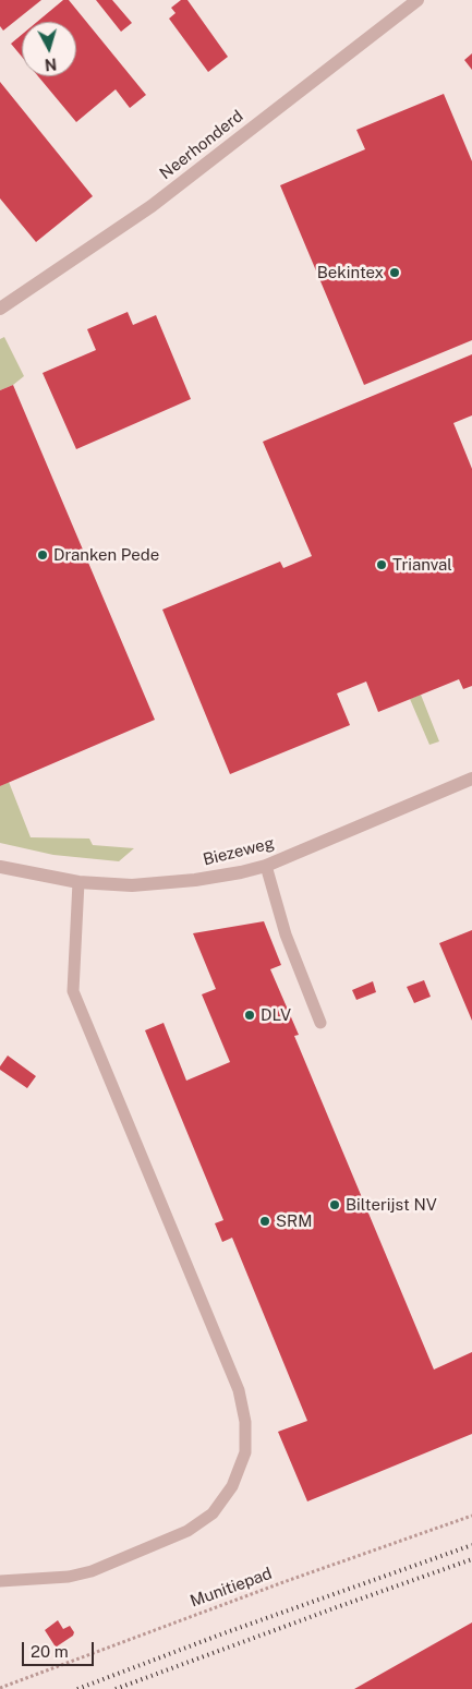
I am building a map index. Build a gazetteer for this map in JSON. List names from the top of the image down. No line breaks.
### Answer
{"streets":{"street":["Neerhonderd","Biezeweg"],"path":["Munitiepad"]},"places":["Bekintex","Dranken Pede","Trianval","DLV","Bilterijst NV","SRM"],"scale_bar":"20 m","north":"bottom"}
